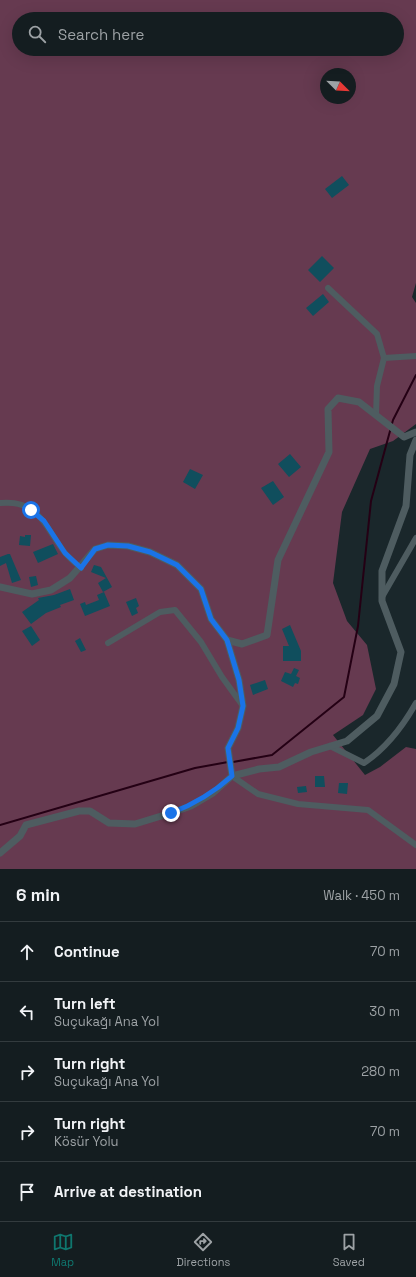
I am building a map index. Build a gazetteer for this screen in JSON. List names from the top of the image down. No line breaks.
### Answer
{"north":"bottom right","page":{"search":"Search here","heading":["6 min","Walk · 450 m"],"list":[["Continue","70 m"],["Turn left","Suçukağı Ana Yol","30 m"],["Turn right","Suçukağı Ana Yol","280 m"],["Turn right","Kösür Yolu","70 m"],"Arrive at destination"],"nav":["Map","Directions","Saved"]}}
